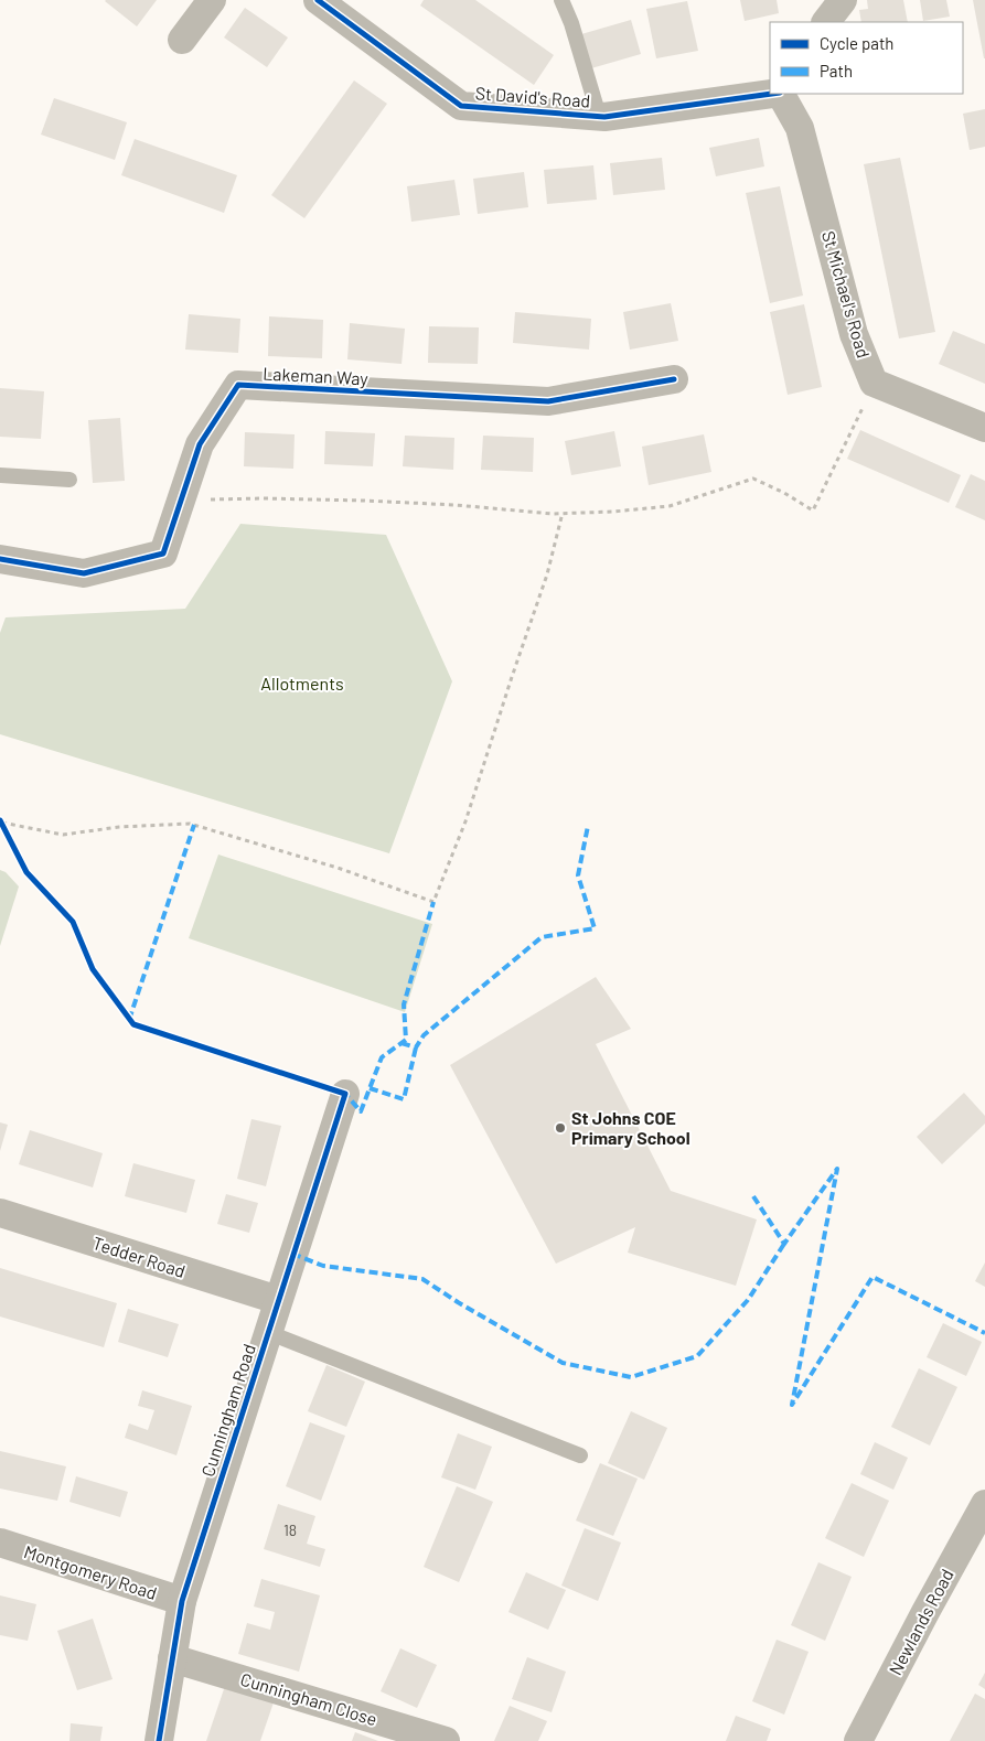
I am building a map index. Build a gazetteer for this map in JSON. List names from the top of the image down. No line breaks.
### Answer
{"streets":{"street":["St David's Road","St Michael's Road","Lakeman Way","Tedder Road","Cunningham Road","Montgomery Road","Newlands Road","Cunningham Close"]},"crossings":[["Tedder Road","Cunningham Road"],["Cunningham Road","Montgomery Road"],["Cunningham Road","Cunningham Close"]],"parks":["Allotments"],"places":["St Johns COE Primary School"],"house_numbers":["18"],"legend":["Cycle path","Path"]}
